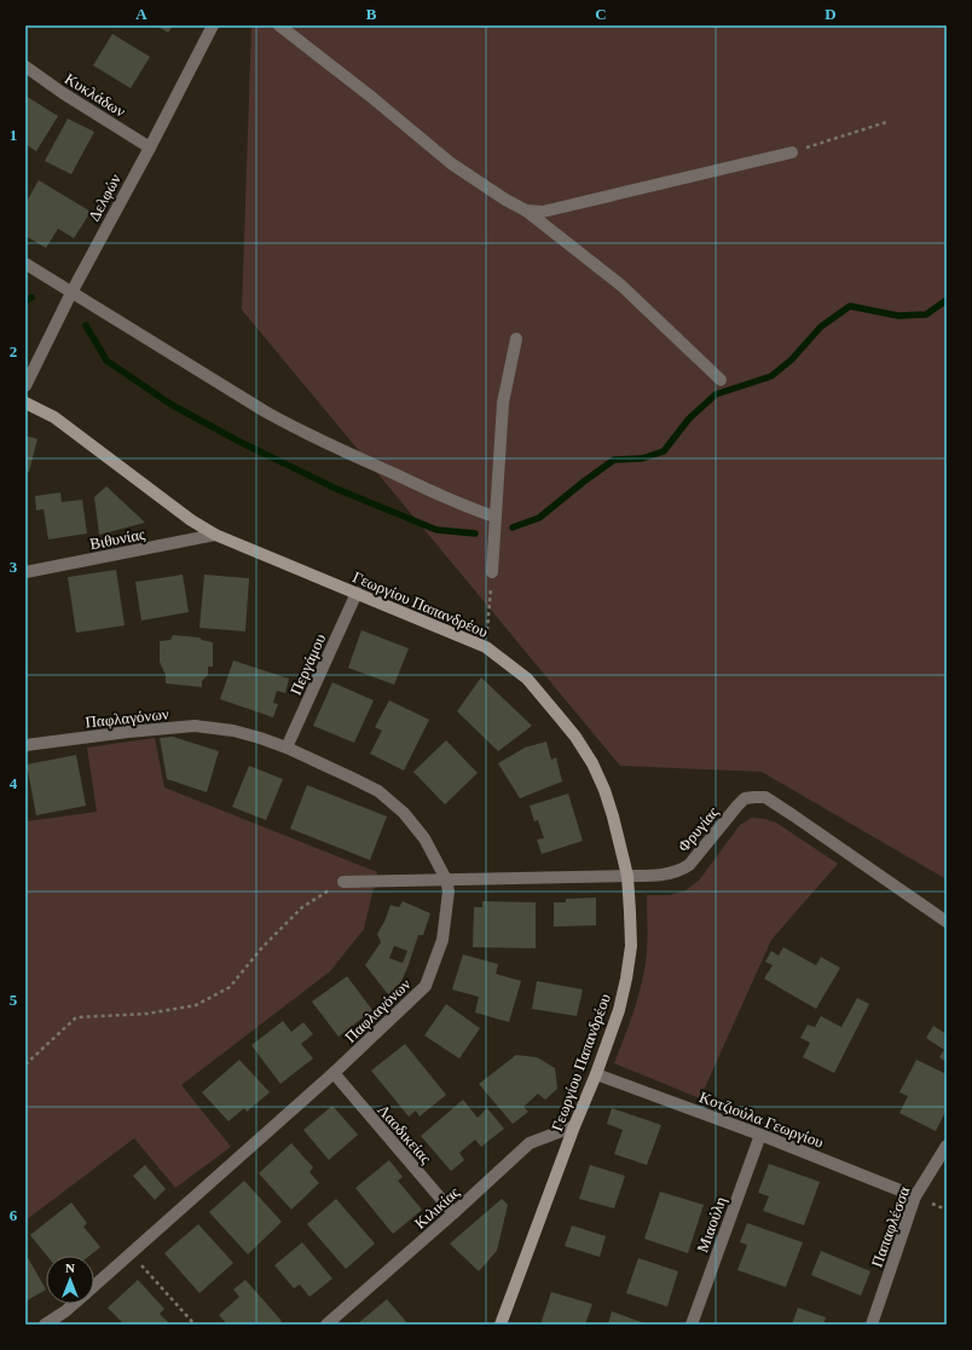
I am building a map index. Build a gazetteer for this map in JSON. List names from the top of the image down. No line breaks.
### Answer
{"streets":{"street":["Κυκλάδων","Δελφών","Βιθυνίας","Γεωργίου Παπανδρέου","Περγάμου","Παφλαγόνων","Φρυγίας","Κοτζιούλα Γεωργίου","Λαοδικείας","Κιλικίας","Μιαούλη","Παπαφλέσσα"]},"crossings":[["Κυκλάδων","Δελφών"],["Βιθυνίας","Γεωργίου Παπανδρέου"],["Γεωργίου Παπανδρέου","Περγάμου"],["Γεωργίου Παπανδρέου","Φρυγίας"],["Γεωργίου Παπανδρέου","Κοτζιούλα Γεωργίου"],["Γεωργίου Παπανδρέου","Κιλικίας"],["Περγάμου","Παφλαγόνων"],["Παφλαγόνων","Φρυγίας"],["Παφλαγόνων","Λαοδικείας"],["Κοτζιούλα Γεωργίου","Μιαούλη"],["Κοτζιούλα Γεωργίου","Παπαφλέσσα"],["Λαοδικείας","Κιλικίας"]],"north":"top","grid":{"columns":["A","B","C","D"],"rows":["1","2","3","4","5","6"]}}
